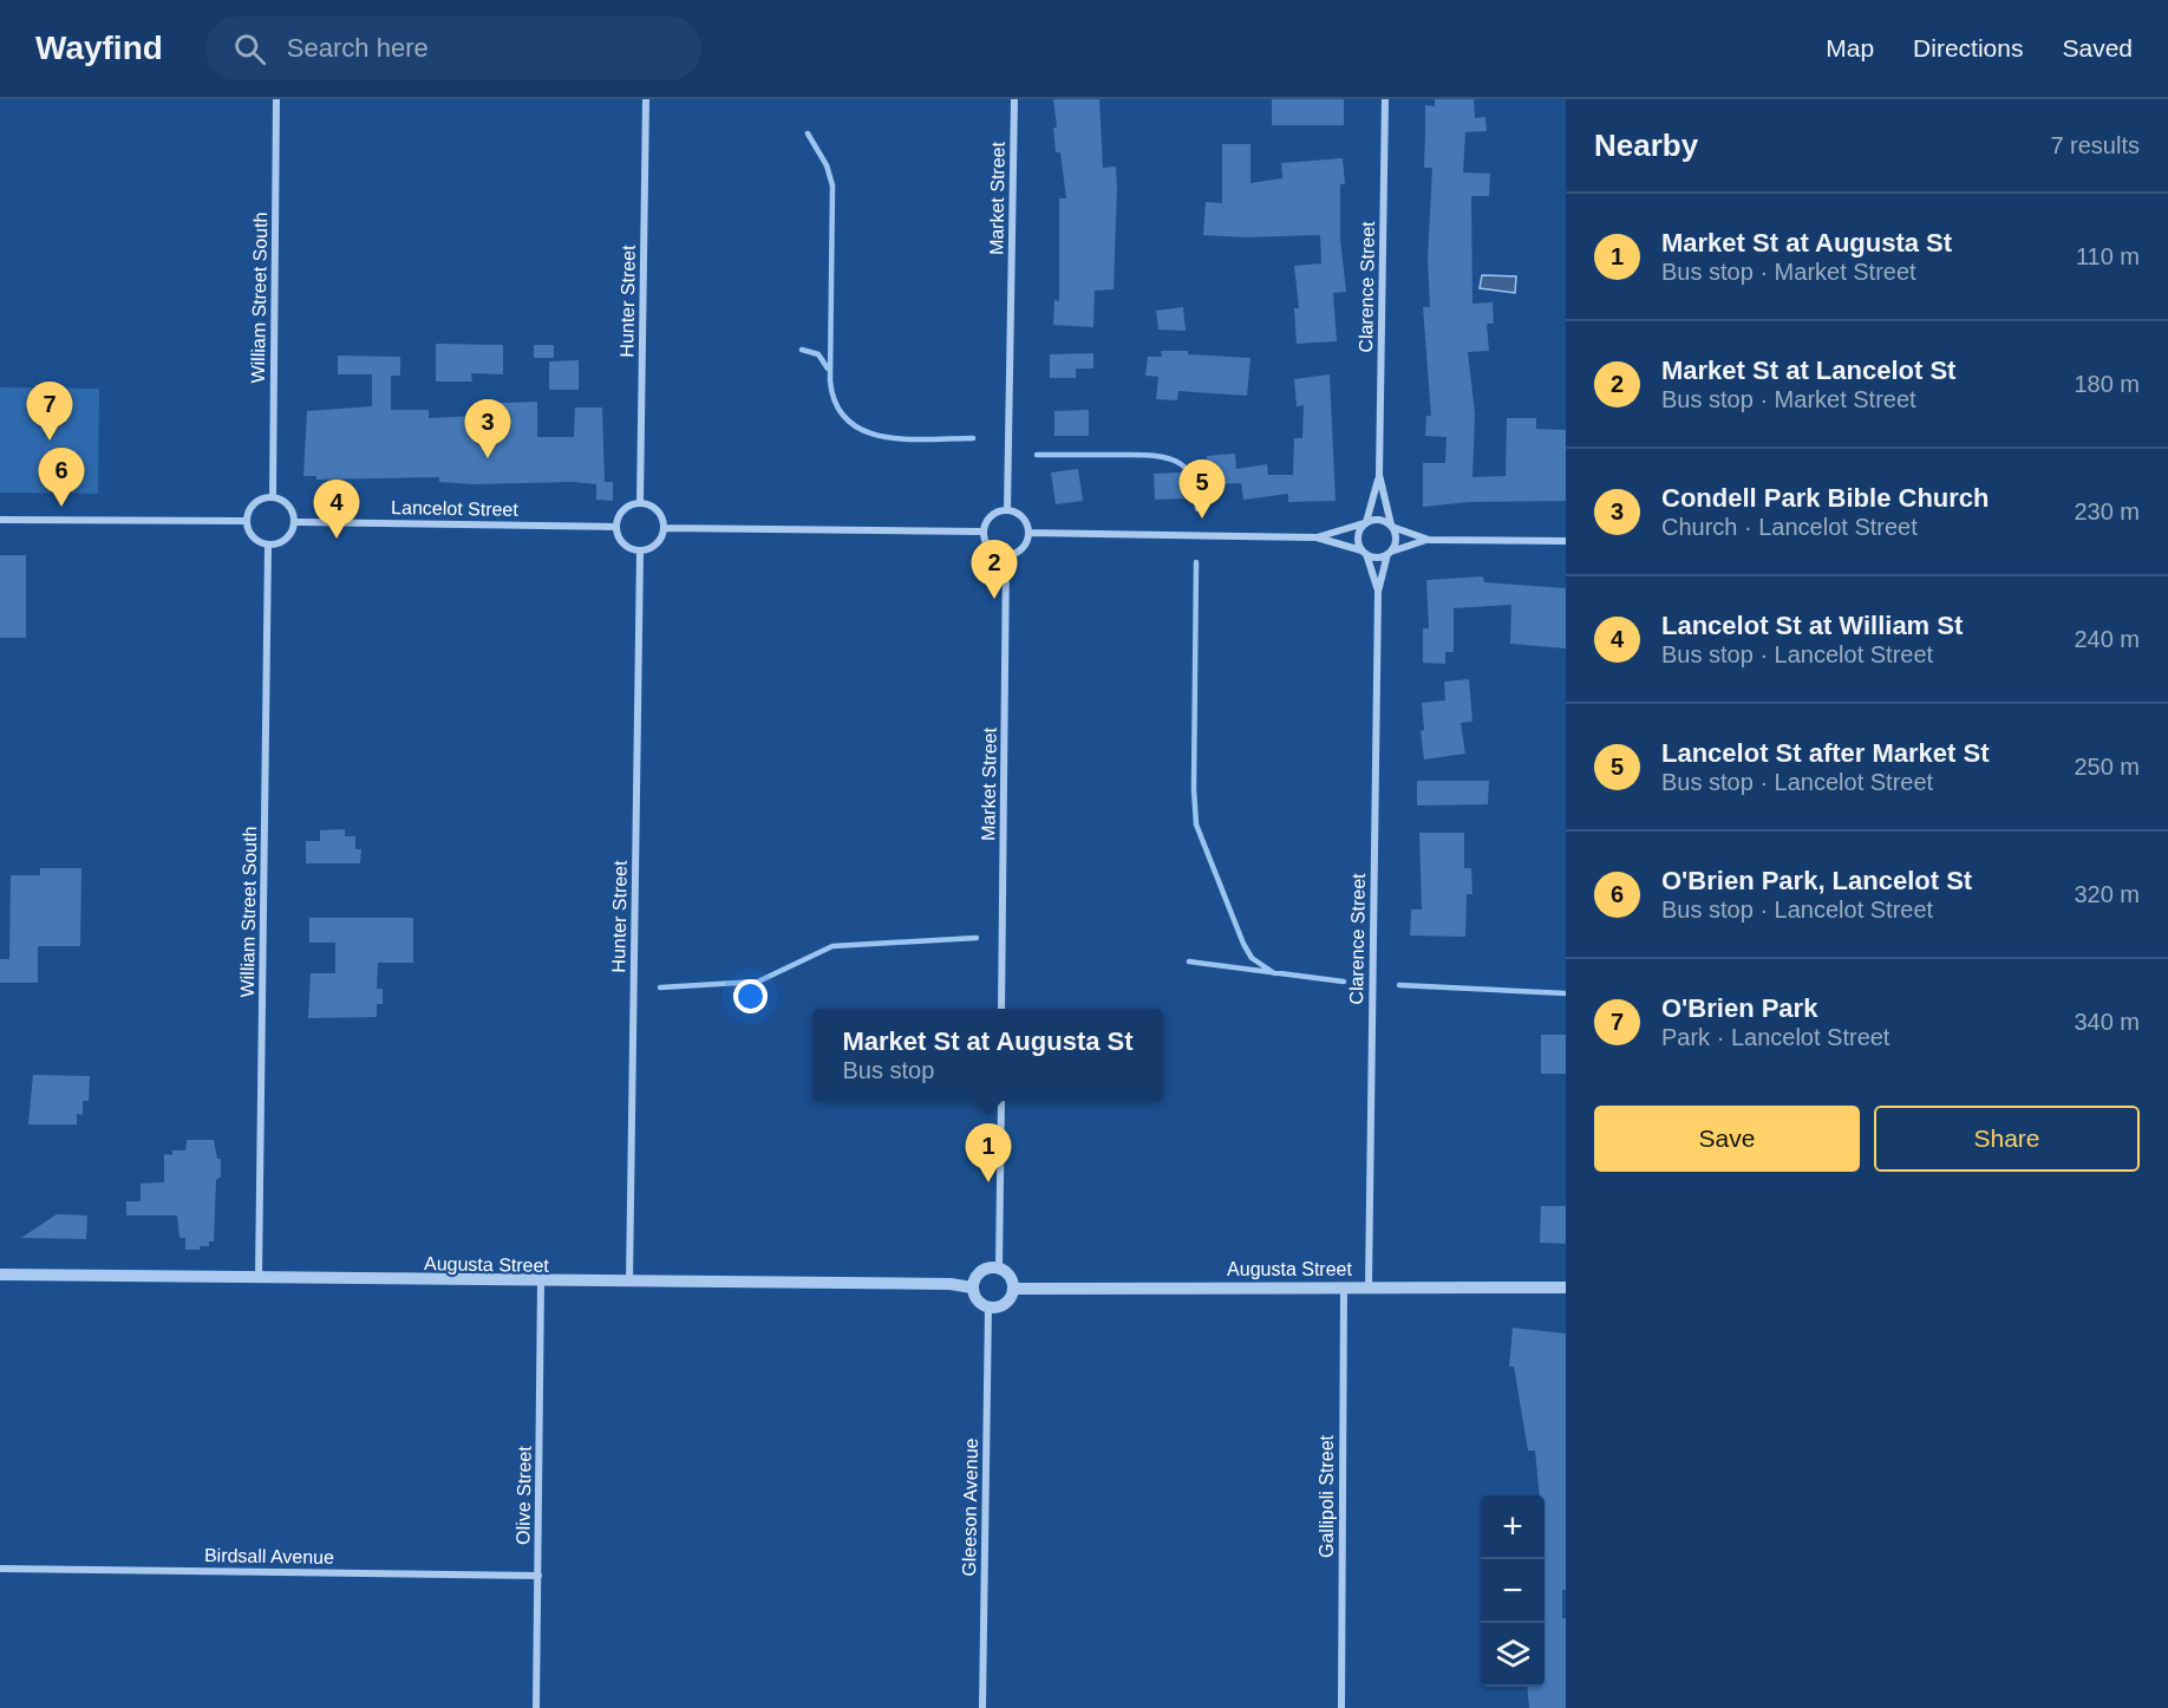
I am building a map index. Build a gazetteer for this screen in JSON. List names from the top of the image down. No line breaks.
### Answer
{"streets":{"street":["Market Street","Clarence Street","William Street South","Hunter Street","Lancelot Street","Augusta Street","Olive Street","Gallipoli Street","Gleeson Avenue","Birdsall Avenue"]},"crossings":[["Clarence Street","Augusta Street"],["William Street South","Lancelot Street"],["William Street South","Augusta Street"],["Hunter Street","Lancelot Street"],["Hunter Street","Augusta Street"],["Augusta Street","Olive Street"],["Augusta Street","Gallipoli Street"],["Augusta Street","Gleeson Avenue"],["Olive Street","Birdsall Avenue"]],"page":{"header":"Wayfind","search":"Search here","nav":["Map","Directions","Saved"],"heading":["Nearby","7 results"],"list":[{"mark":"1","name":"Market St at Augusta St","note":"Bus stop · Market Street","value":"110 m"},{"mark":"2","name":"Market St at Lancelot St","note":"Bus stop · Market Street","value":"180 m"},{"mark":"3","name":"Condell Park Bible Church","note":"Church · Lancelot Street","value":"230 m"},{"mark":"4","name":"Lancelot St at William St","note":"Bus stop · Lancelot Street","value":"240 m"},{"mark":"5","name":"Lancelot St after Market St","note":"Bus stop · Lancelot Street","value":"250 m"},{"mark":"6","name":"O'Brien Park, Lancelot St","note":"Bus stop · Lancelot Street","value":"320 m"},{"mark":"7","name":"O'Brien Park","note":"Park · Lancelot Street","value":"340 m"}],"pins":["7","3","6","5","4","2","1"],"popup":["Market St at Augusta St","Bus stop"],"buttons":["Save","Share"],"map_buttons":["+","−"]}}
